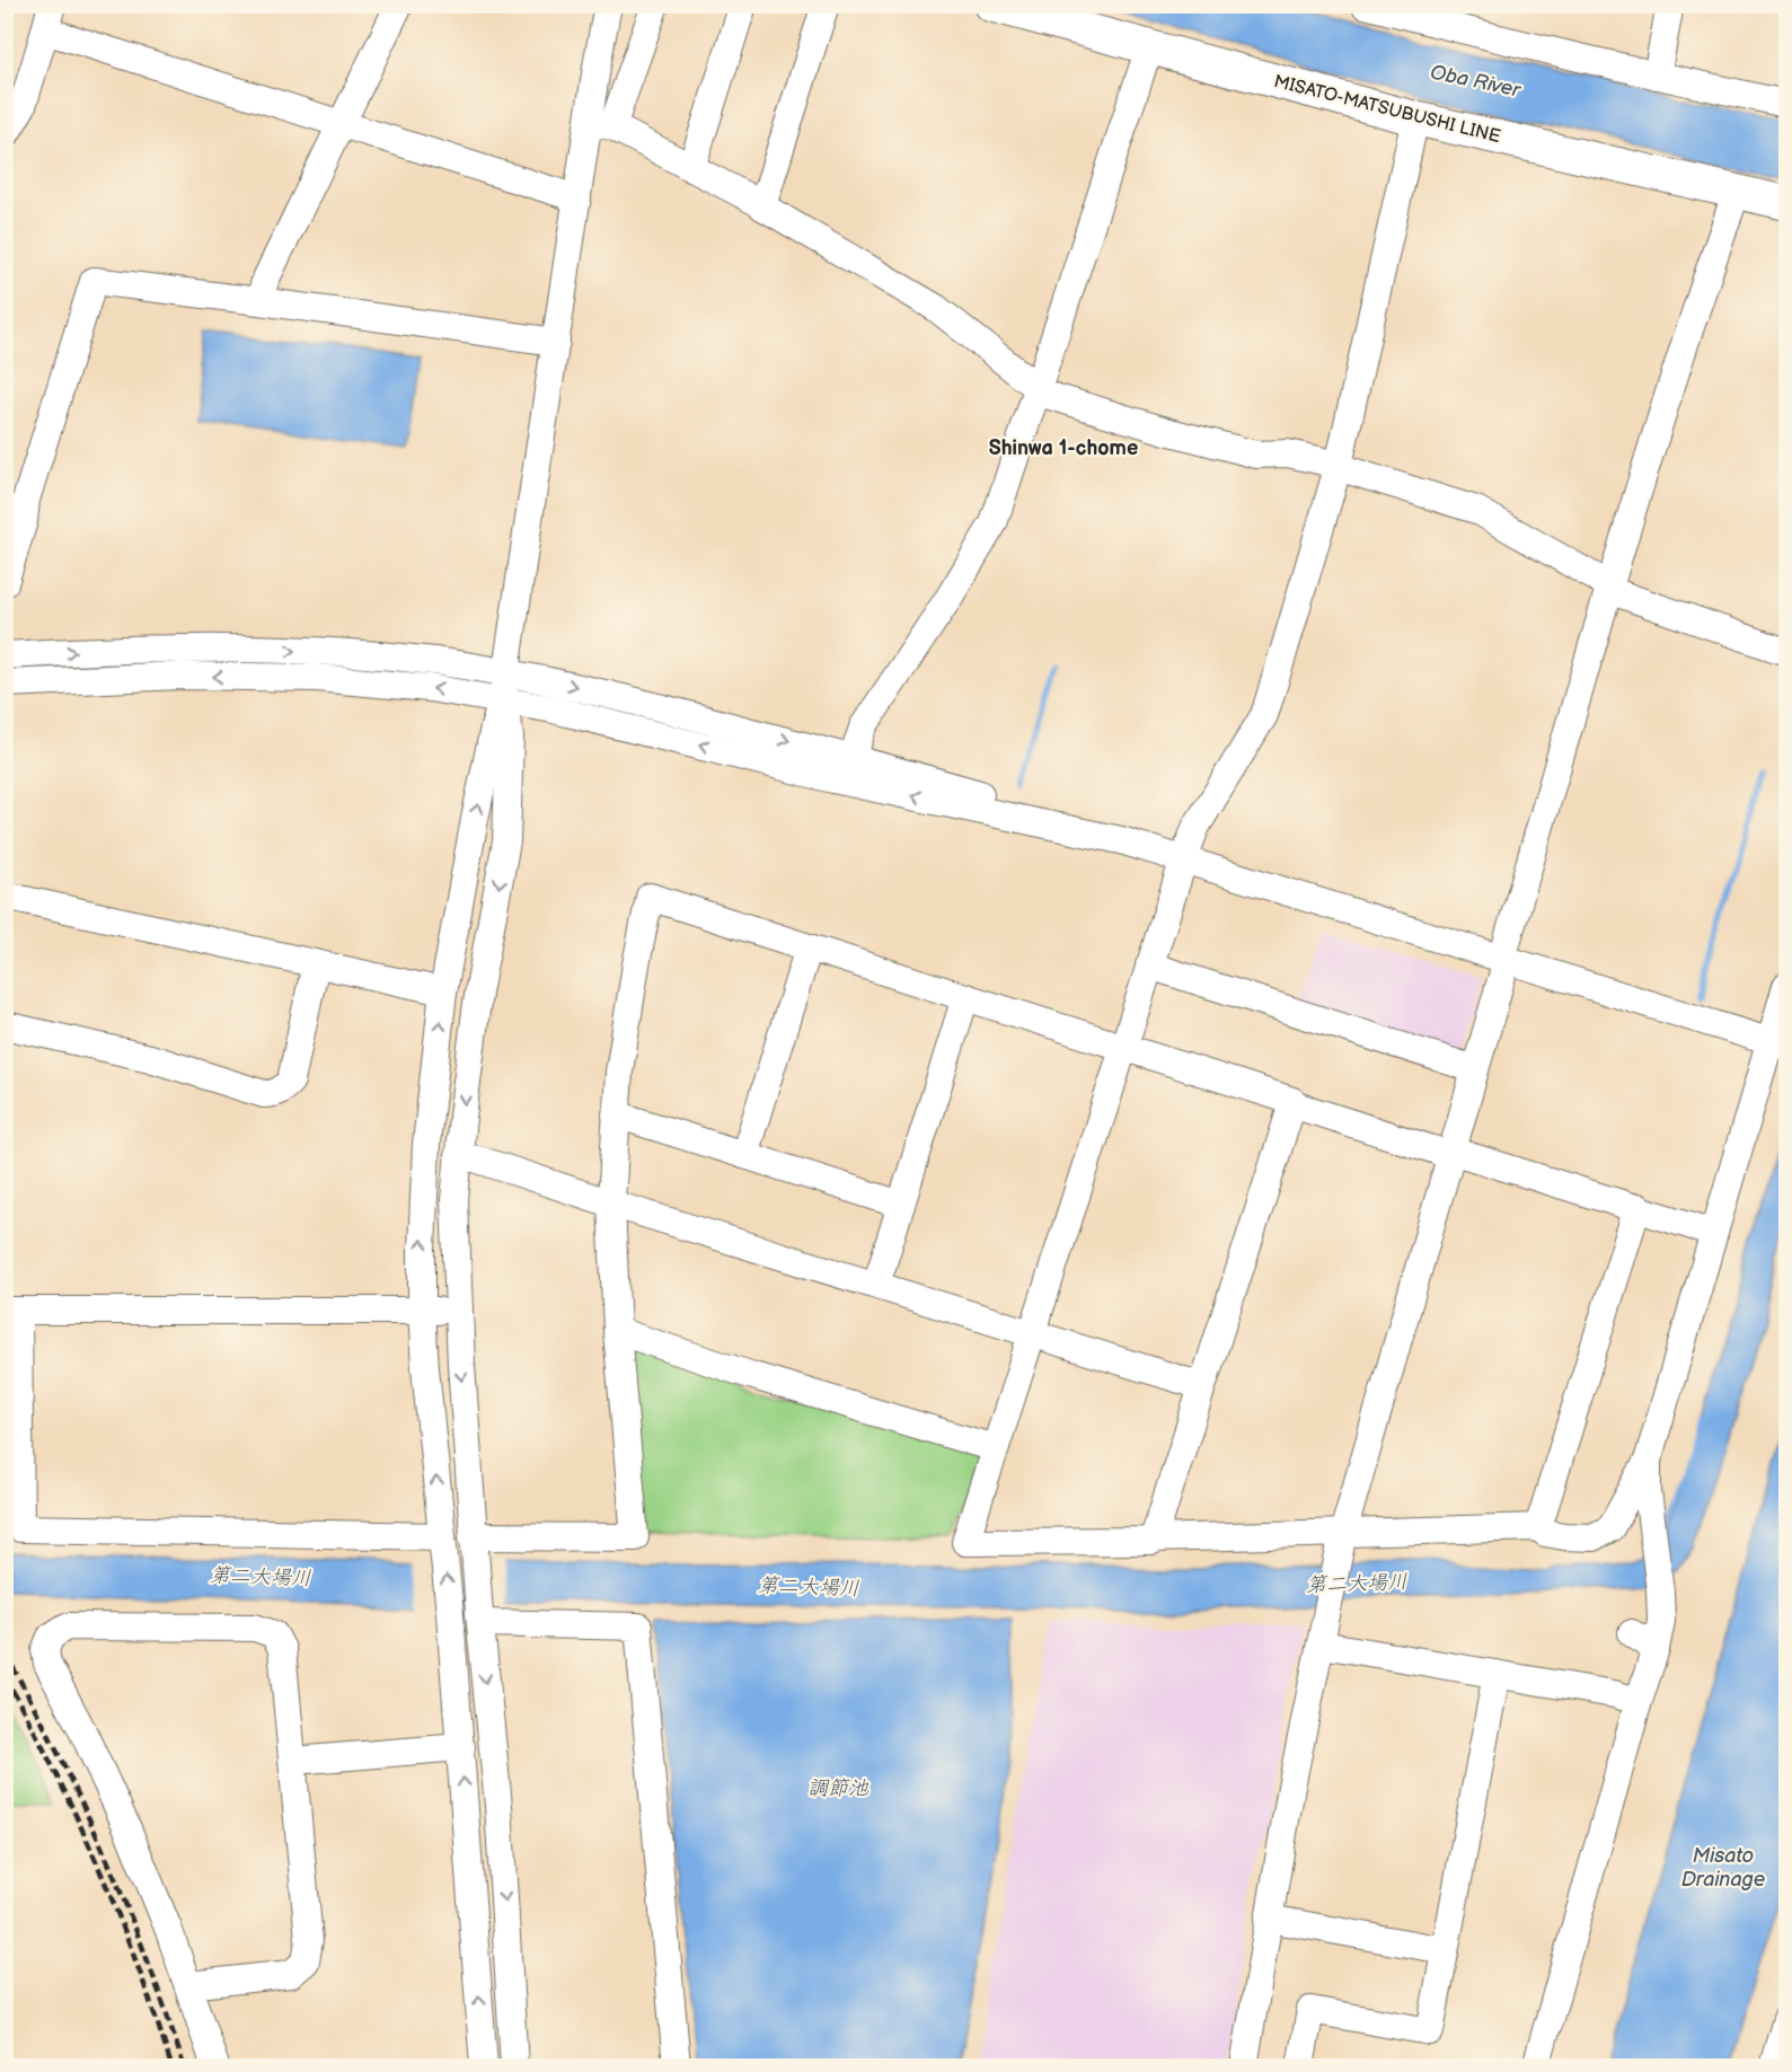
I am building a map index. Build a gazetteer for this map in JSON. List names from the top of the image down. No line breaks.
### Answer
{"streets":{"main road":["MISATO-MATSUBUSHI LINE"]},"districts":["Shinwa 1-chome"],"water":["Oba River","第二大場川","調節池","Misato Drainage"]}
